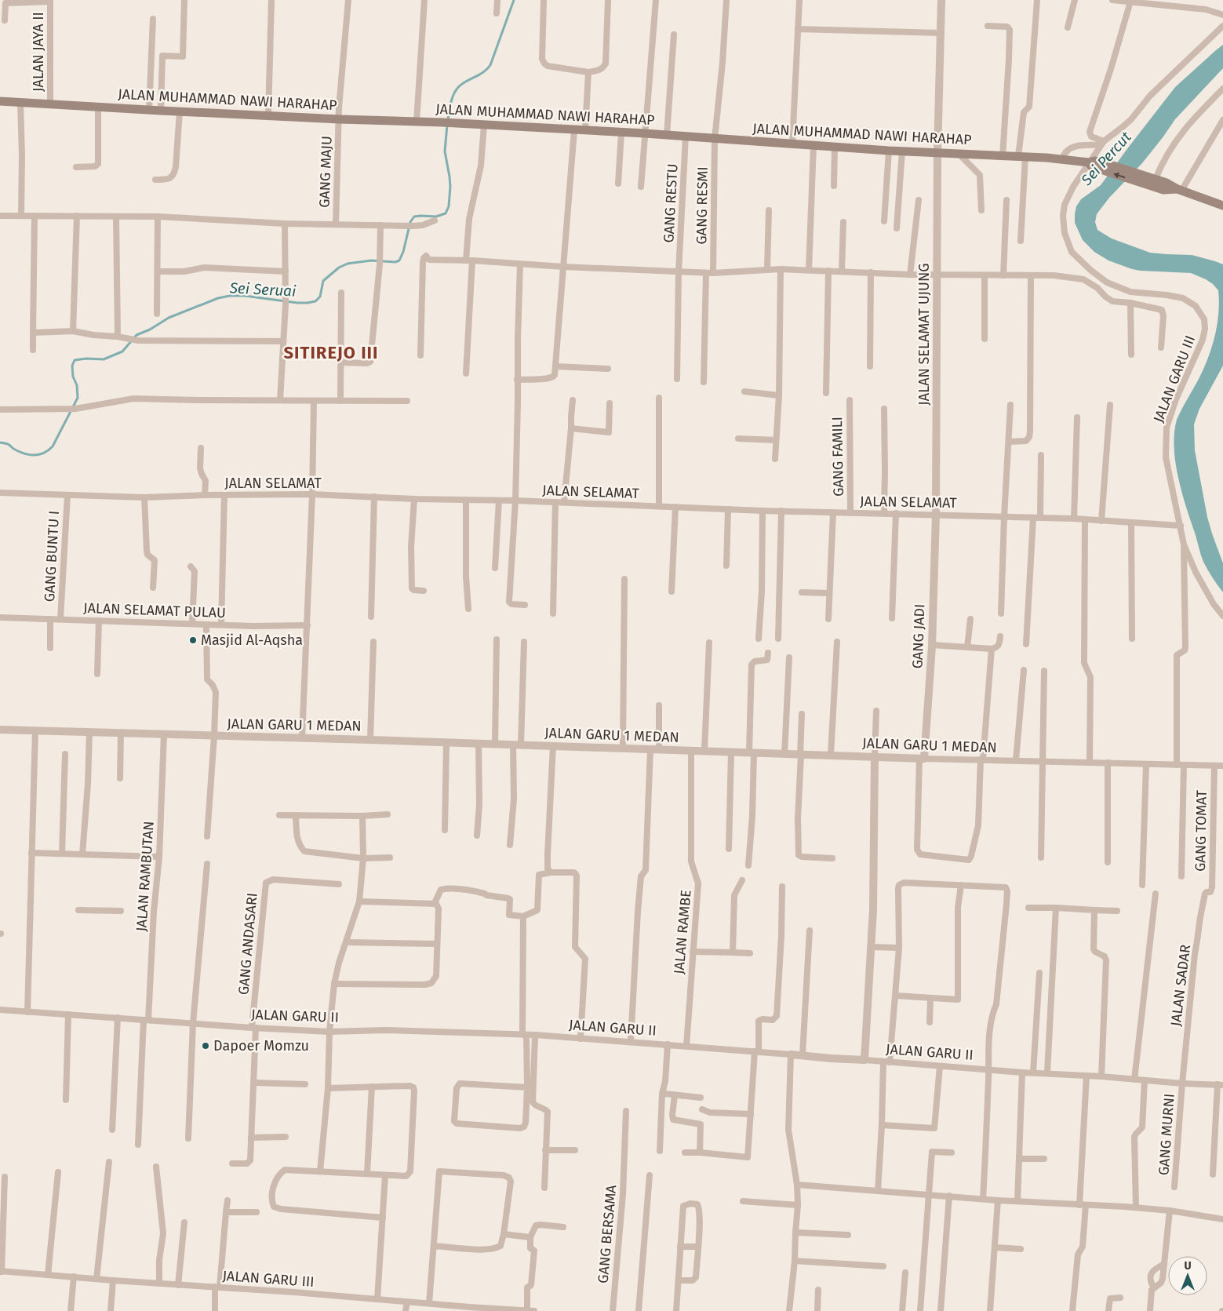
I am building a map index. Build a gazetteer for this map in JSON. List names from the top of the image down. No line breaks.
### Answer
{"streets":{"main road":["JALAN MUHAMMAD NAWI HARAHAP"],"street":["JALAN JAYA II","GANG MAJU","GANG RESTU","GANG RESMI","JALAN SELAMAT UJUNG","JALAN GARU III","GANG FAMILI","JALAN SELAMAT","GANG BUNTU I","JALAN SELAMAT PULAU","GANG JADI","JALAN GARU 1 MEDAN","GANG TOMAT","JALAN RAMBUTAN","JALAN RAMBE","GANG ANDASARI","JALAN SADAR","JALAN GARU II","GANG MURNI","GANG BERSAMA"]},"crossings":[["JALAN JAYA II","JALAN MUHAMMAD NAWI HARAHAP"],["JALAN MUHAMMAD NAWI HARAHAP","GANG MAJU"],["JALAN MUHAMMAD NAWI HARAHAP","GANG RESTU"],["JALAN MUHAMMAD NAWI HARAHAP","GANG RESMI"],["JALAN MUHAMMAD NAWI HARAHAP","JALAN SELAMAT UJUNG"],["JALAN MUHAMMAD NAWI HARAHAP","JALAN GARU III"],["JALAN SELAMAT UJUNG","JALAN SELAMAT"],["JALAN SELAMAT UJUNG","GANG JADI"],["JALAN GARU III","JALAN SELAMAT"],["GANG FAMILI","JALAN SELAMAT"],["JALAN SELAMAT","GANG BUNTU I"],["JALAN SELAMAT","GANG JADI"],["GANG BUNTU I","JALAN SELAMAT PULAU"],["GANG JADI","JALAN GARU 1 MEDAN"],["JALAN GARU 1 MEDAN","GANG TOMAT"],["JALAN GARU 1 MEDAN","JALAN RAMBUTAN"],["JALAN GARU 1 MEDAN","JALAN RAMBE"],["GANG TOMAT","JALAN SADAR"],["JALAN RAMBUTAN","JALAN GARU II"],["JALAN RAMBE","JALAN GARU II"],["GANG ANDASARI","JALAN GARU II"],["JALAN SADAR","JALAN GARU II"],["JALAN SADAR","GANG MURNI"],["JALAN GARU II","GANG MURNI"]],"districts":["SITIREJO III"],"water":["Sei Percut","Sei Seruai"],"places":["Masjid Al-Aqsha","Dapoer Momzu"],"north":"top"}
